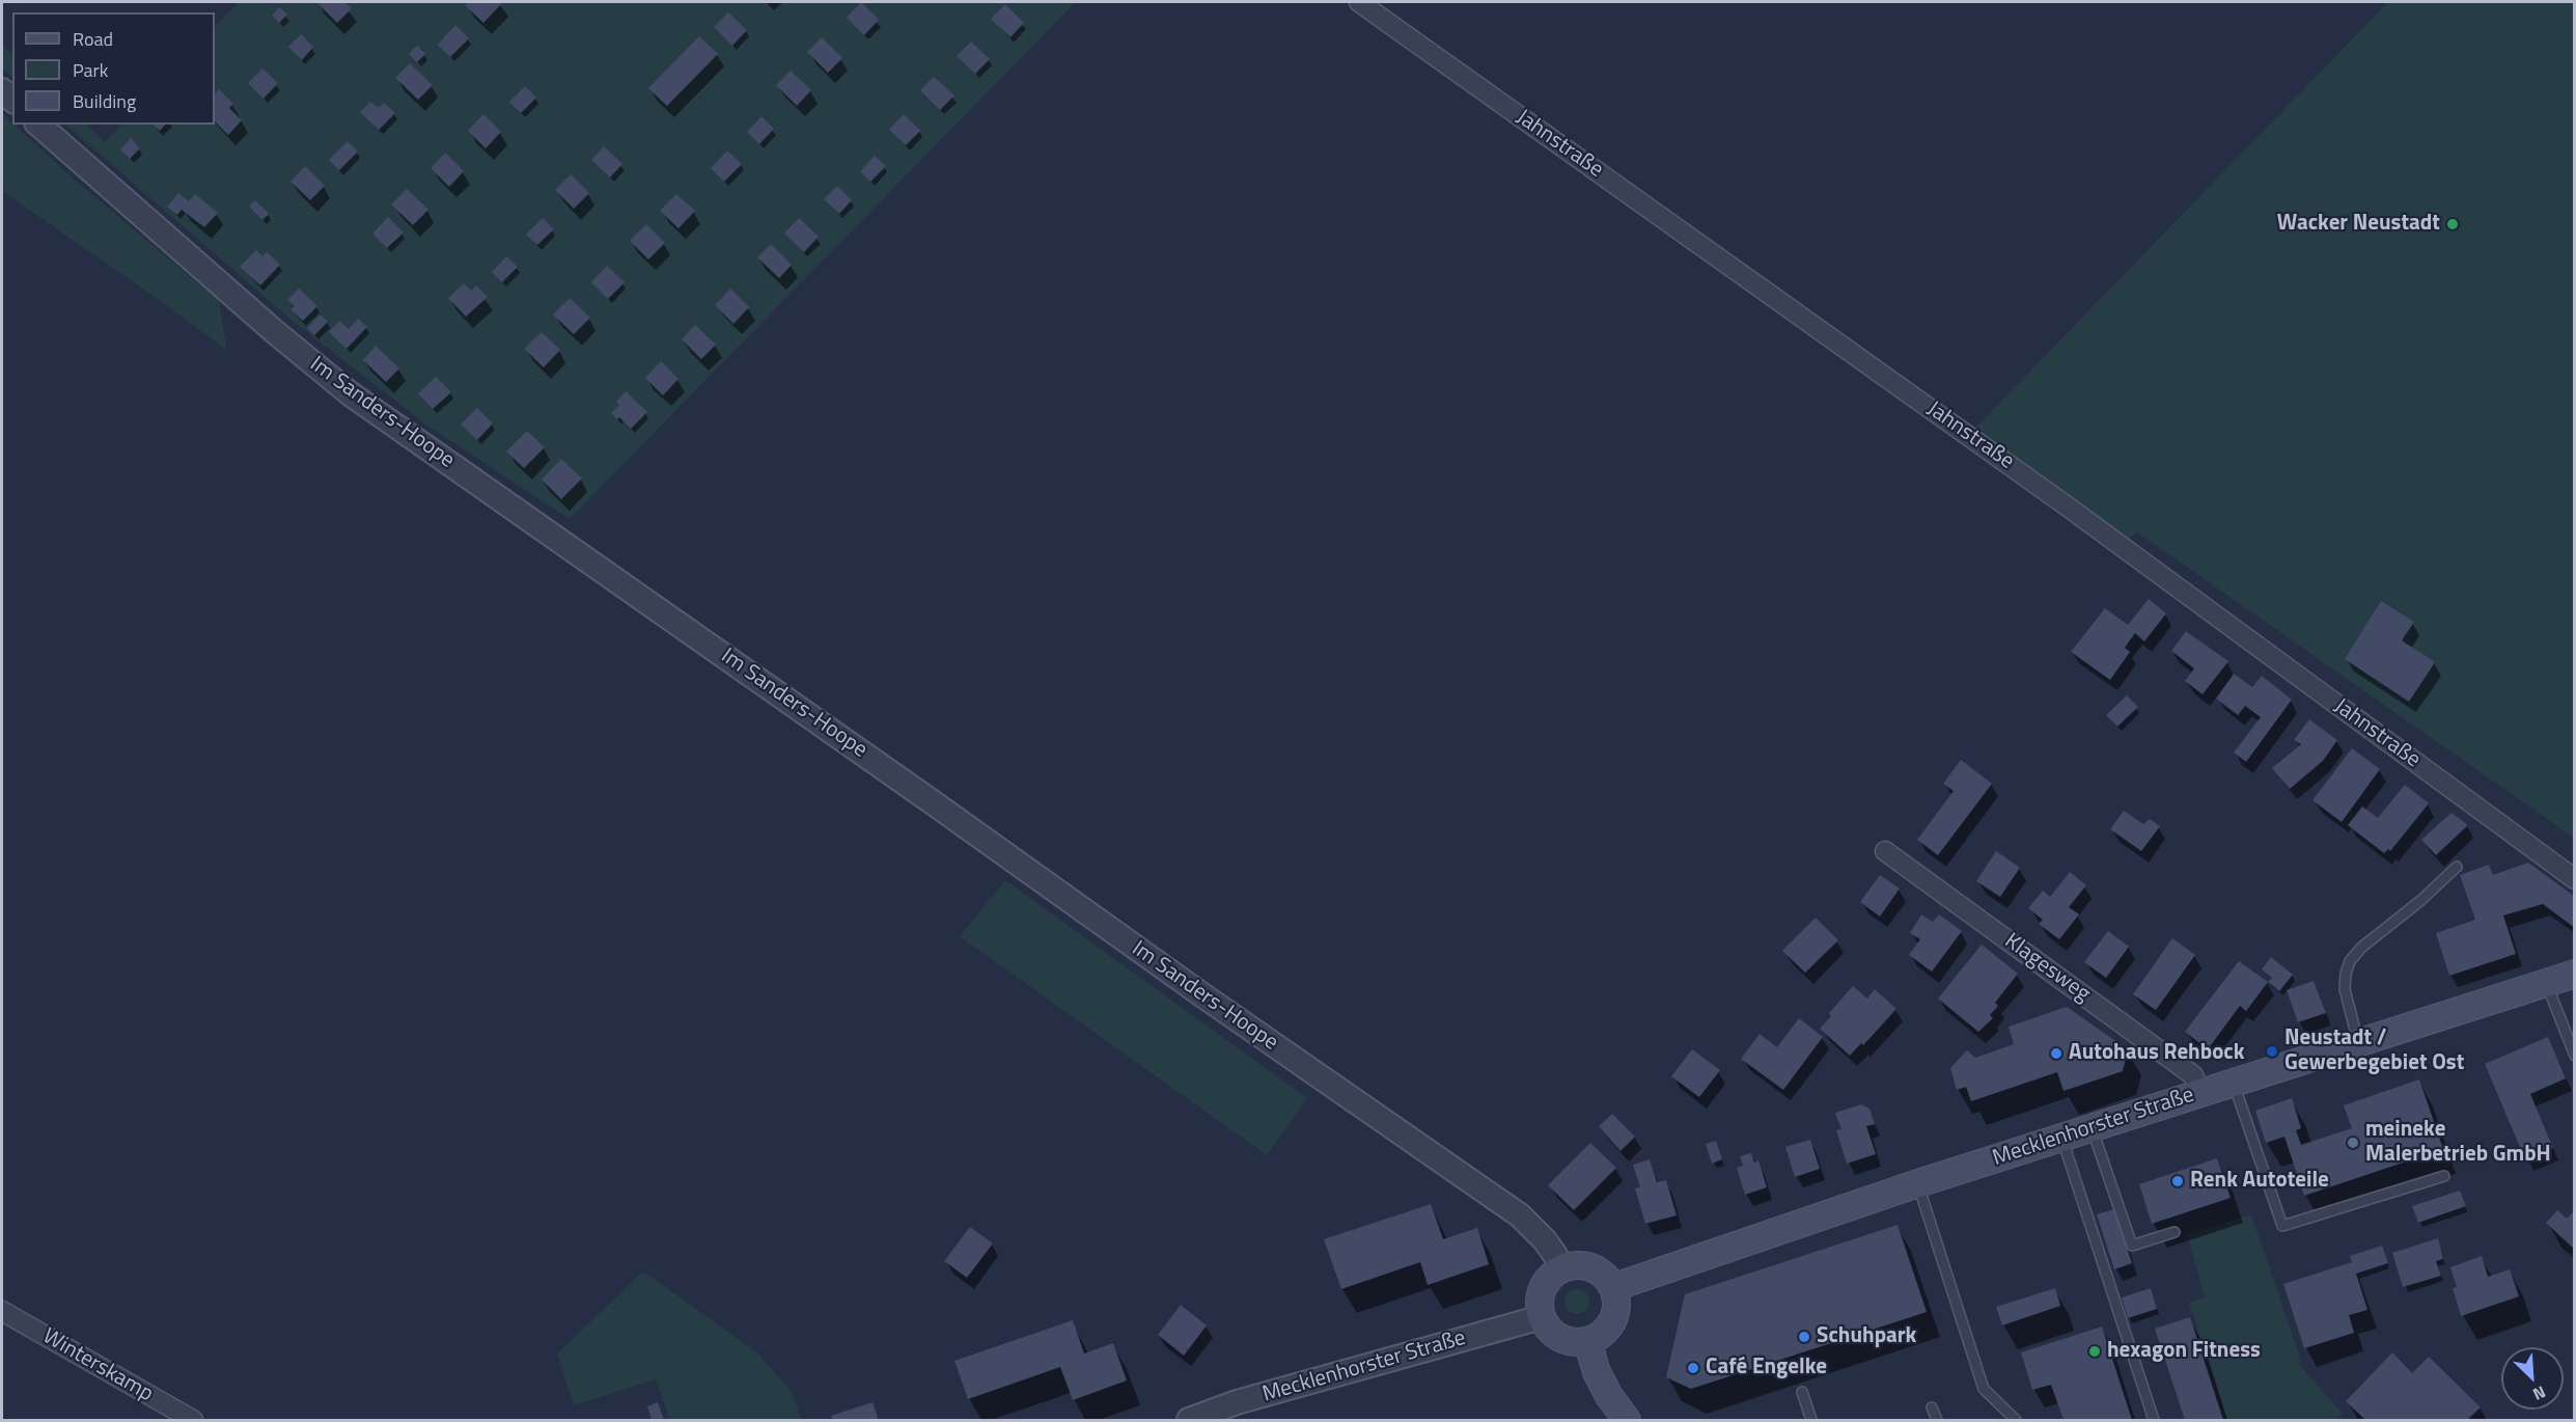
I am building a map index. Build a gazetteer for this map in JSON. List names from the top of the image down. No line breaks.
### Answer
{"streets":{"main road":["Mecklenhorster Straße"],"street":["Jahnstraße","Im Sanders-Hoope","Klagesweg","Winterskamp"]},"crossings":[["Im Sanders-Hoope","Mecklenhorster Straße"],["Klagesweg","Mecklenhorster Straße"]],"places":["Wacker Neustadt","Neustadt / Gewerbegebiet Ost","Autohaus Rehbock","meineke Malerbetrieb GmbH","Renk Autoteile","Schuhpark","hexagon Fitness","Café Engelke"],"legend":["Road","Park","Building"],"north":"bottom right"}
